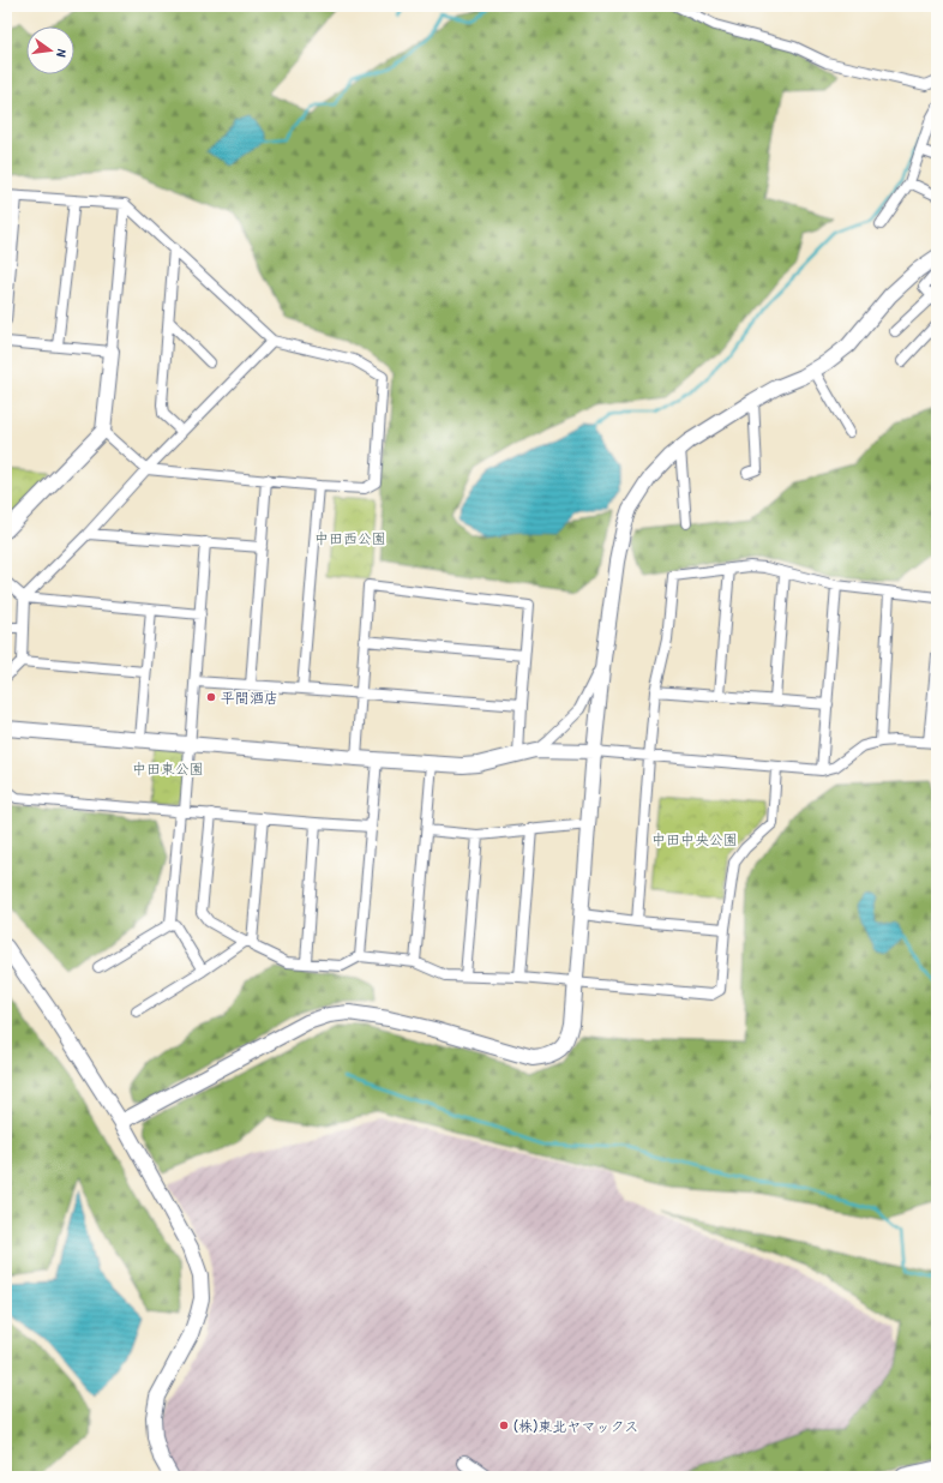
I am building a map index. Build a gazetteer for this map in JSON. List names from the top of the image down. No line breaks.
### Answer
{"parks":["中田西公園","中田東公園","中田中央公園"],"places":["平間酒店","(株)東北ヤマックス"],"north":"right"}
